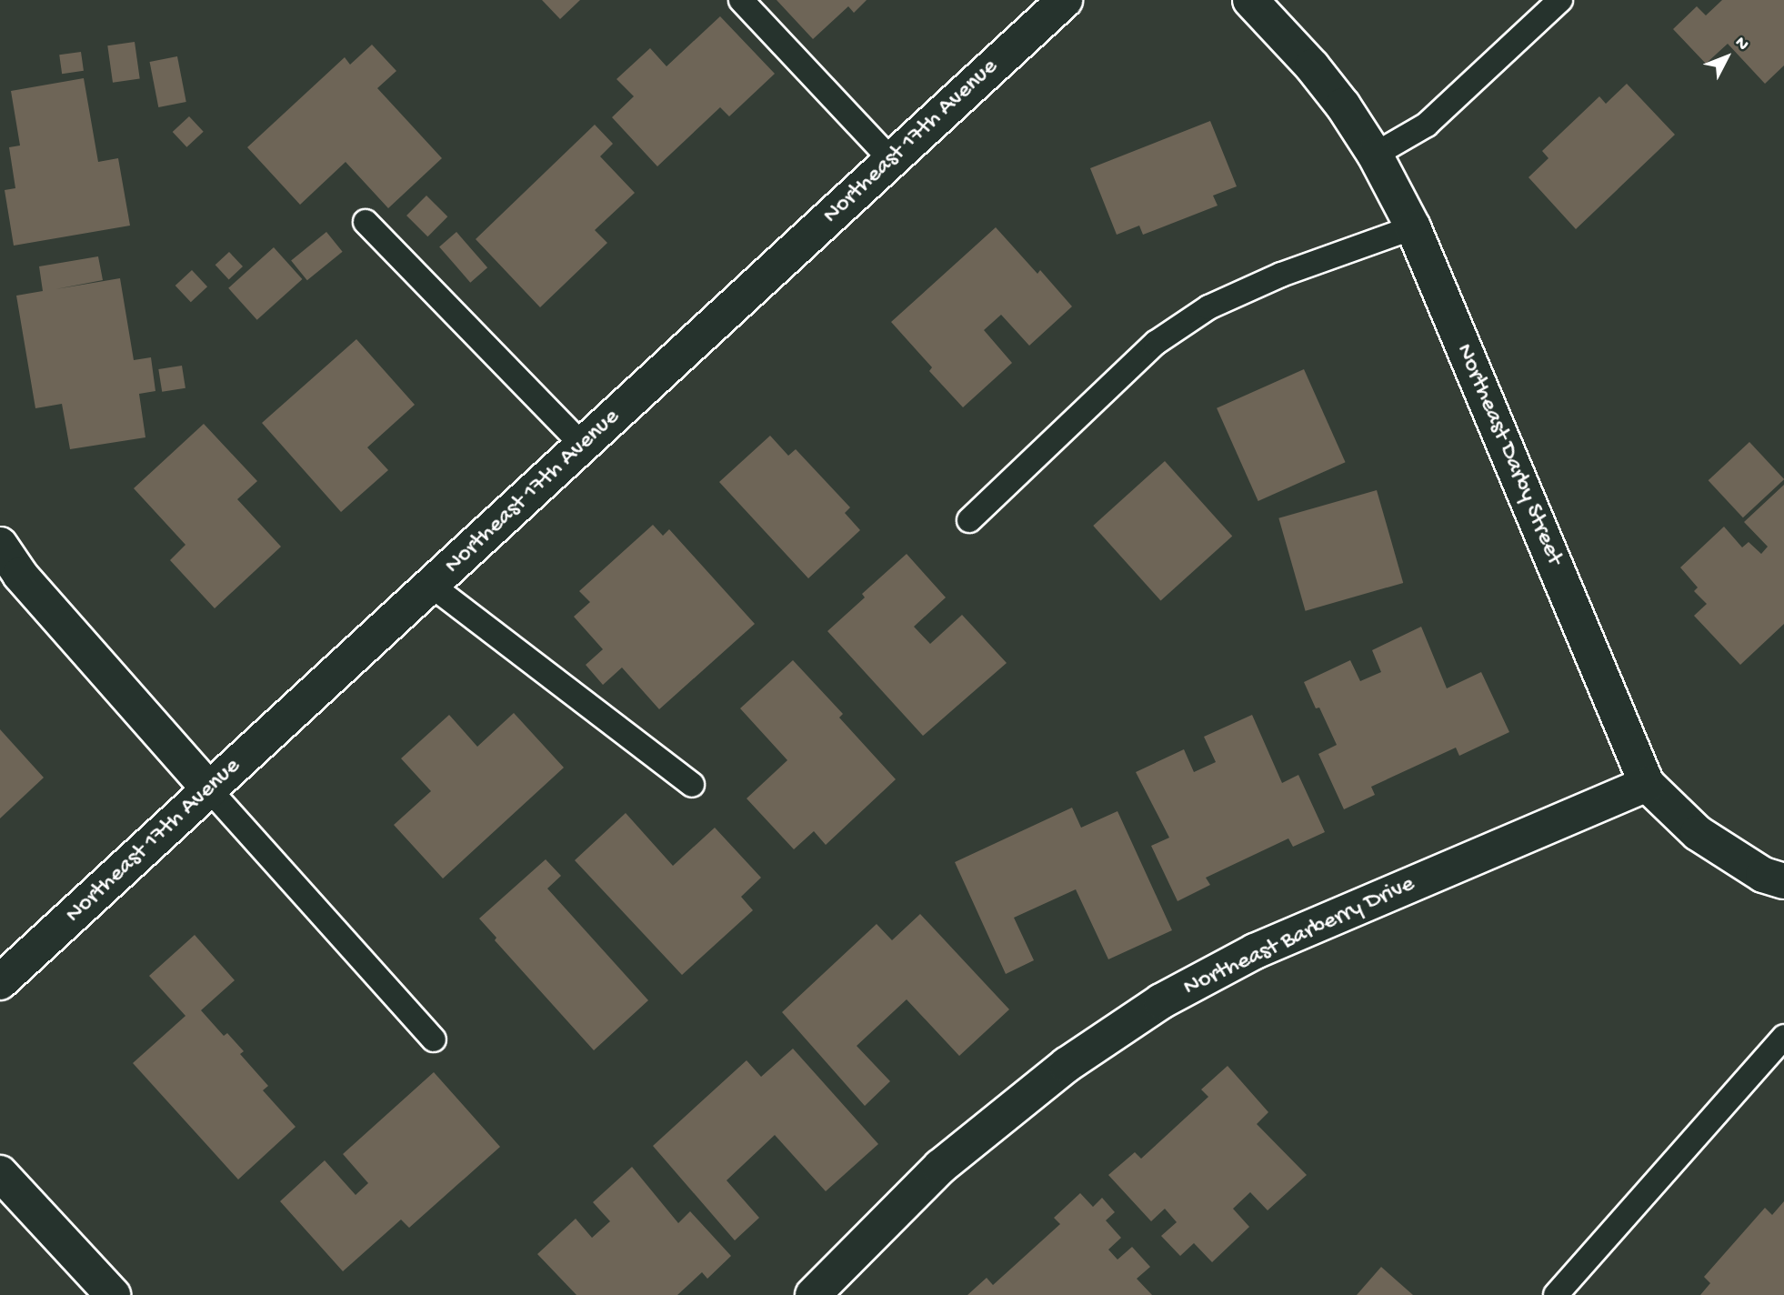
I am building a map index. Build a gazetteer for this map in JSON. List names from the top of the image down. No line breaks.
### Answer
{"streets":{"street":["Northeast 17th Avenue","Northeast Darby Street","Northeast Barberry Drive"]},"crossings":[["Northeast Darby Street","Northeast Barberry Drive"]],"north":"top right"}
